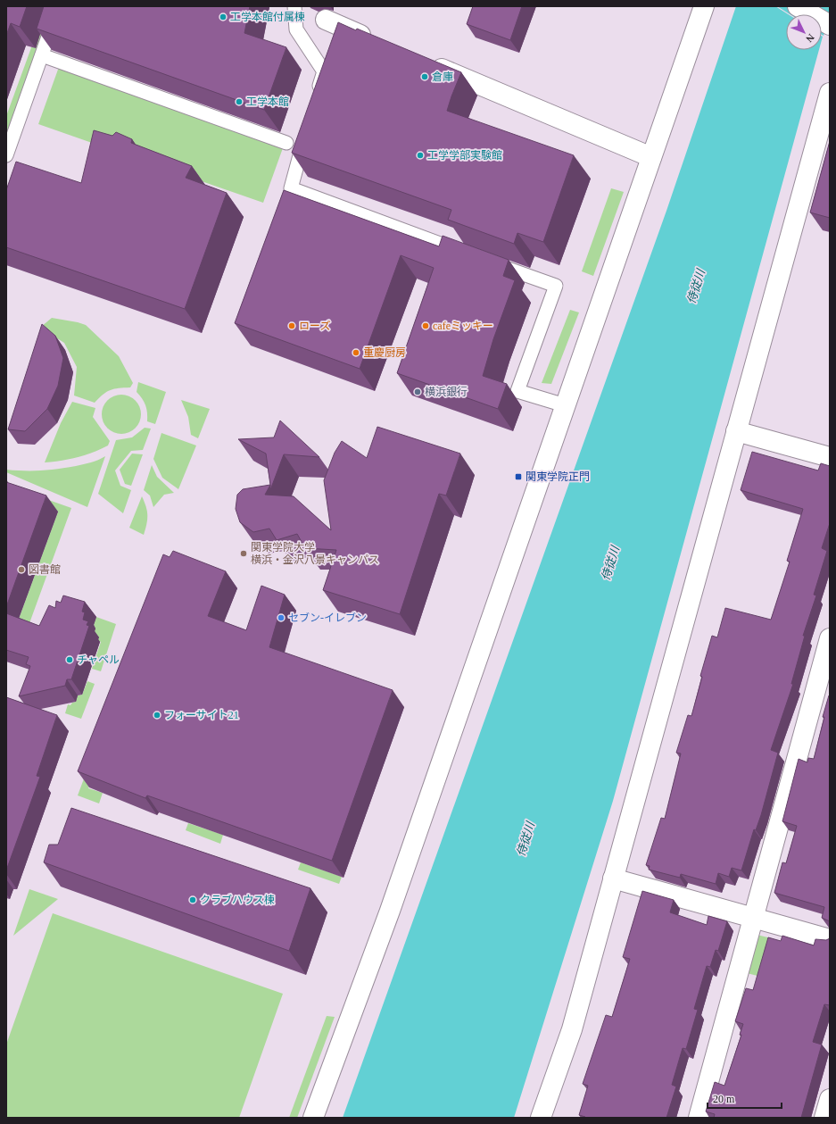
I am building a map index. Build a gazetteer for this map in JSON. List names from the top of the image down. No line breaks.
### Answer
{"water":["侍従川"],"places":{"other":["工学本館付属棟","倉庫","工学本館","工学学部実験館","ローズ","cafeミッキー","重慶厨房","横浜銀行","関東学院大学 横浜・金沢八景キャンパス","図書館","セブン-イレブン","チャペル","フォーサイト21","クラブハウス棟"],"transit":["関東学院正門"]},"scale_bar":"20 m","north":"bottom right"}
